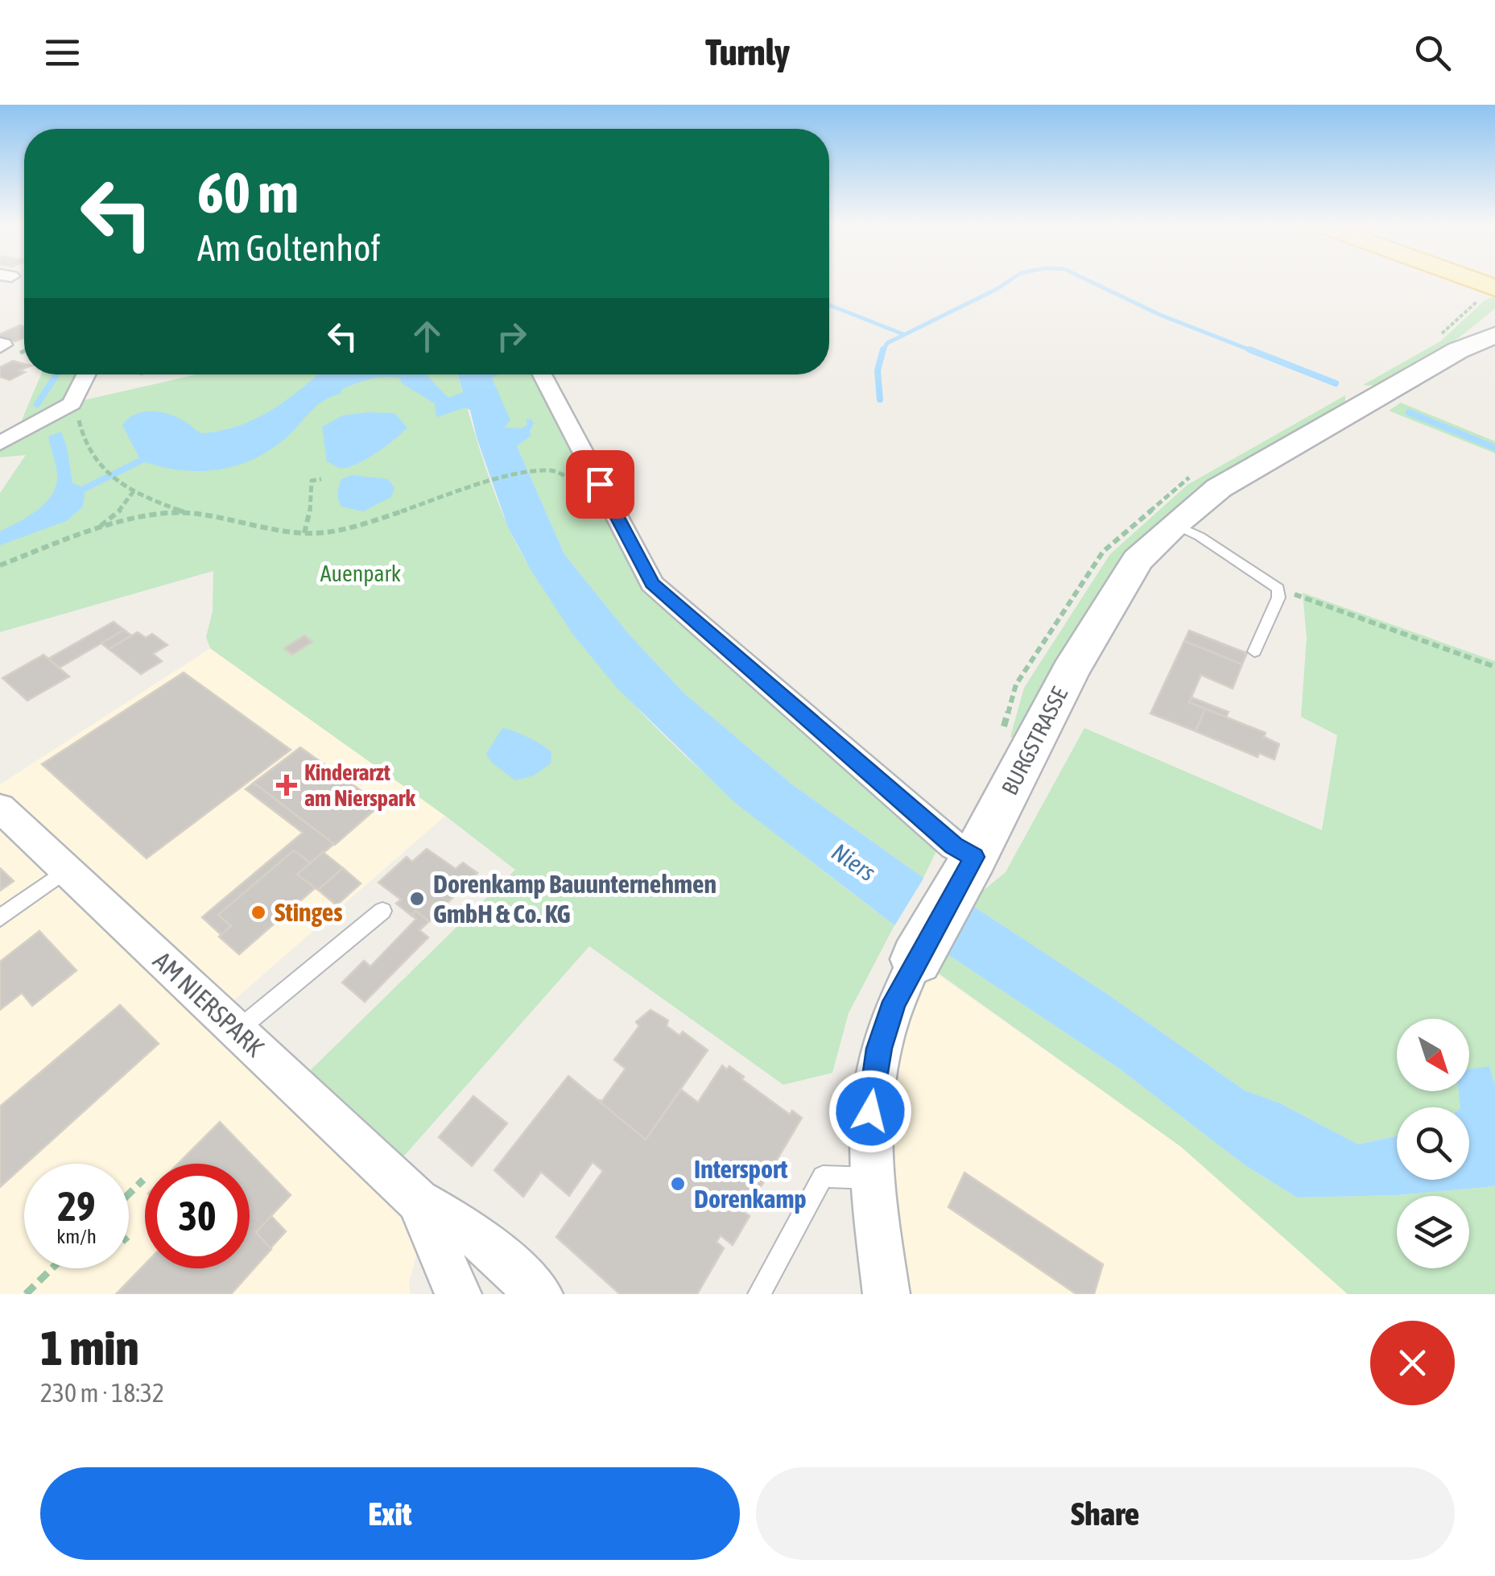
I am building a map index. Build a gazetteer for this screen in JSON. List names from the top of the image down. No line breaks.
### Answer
{"streets":{"street":["BURGSTRASSE","AM NIERSPARK"]},"water":["Niers"],"parks":["Auenpark"],"places":{"health":["Kinderarzt am Nierspark"],"other":["Dorenkamp Bauunternehmen GmbH & Co. KG","Stinges","Intersport Dorenkamp"]},"north":"bottom right","page":{"header":"Turnly","turn":["60 m","Am Goltenhof"],"speed":"29 km/h","limit":"30","heading":["1 min","230 m · 18:32"],"buttons":["Exit","Share"]}}
